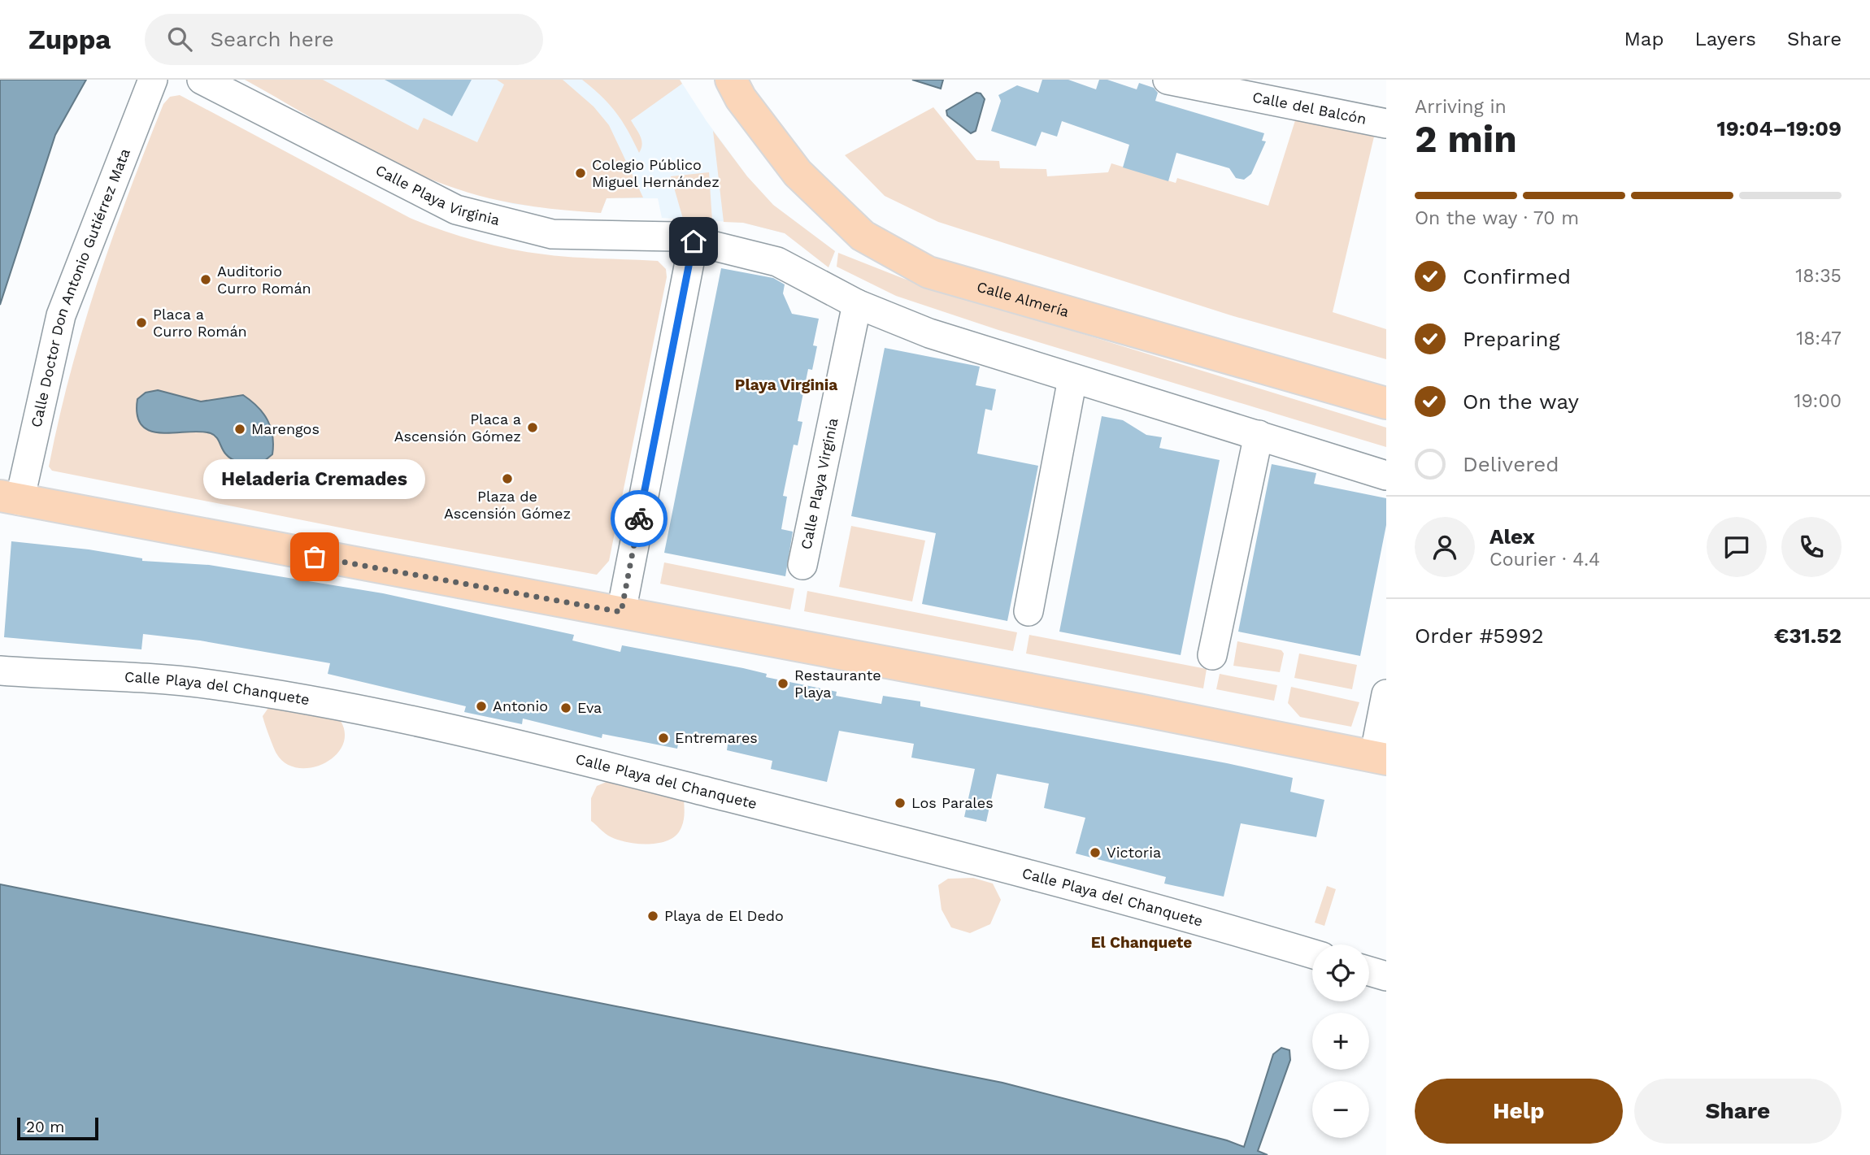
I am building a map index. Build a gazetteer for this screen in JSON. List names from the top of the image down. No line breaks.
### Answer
{"streets":{"main road":["Calle Almería"],"street":["Calle del Balcón","Calle Playa Virginia","Calle Doctor Don Antonio Gutiérrez Mata","Calle Playa del Chanquete"]},"districts":["Playa Virginia","El Chanquete"],"places":["Colegio Público Miguel Hernández","Auditorio Curro Román","Placa a Curro Román","Placa a Ascensión Gómez","Marengos","Plaza de Ascensión Gómez","Heladeria Cremades","Restaurante Playa","Antonio","Eva","Entremares","Los Parales","Victoria","Playa de El Dedo"],"scale_bar":"20 m","page":{"header":"Zuppa","search":"Search here","nav":["Map","Layers","Share"],"heading":["2 min","Arriving in","19:04–19:09"],"panel":["Alex","Courier · 4.4","Order #5992","€31.52"],"bar":"On the way · 70 m","list":[["Confirmed","18:35"],["Preparing","18:47"],["On the way","19:00"],"Delivered"],"bubble":"Heladeria Cremades","map_buttons":["+","−"],"buttons":["Help","Share"],"scale":"20 m"}}
